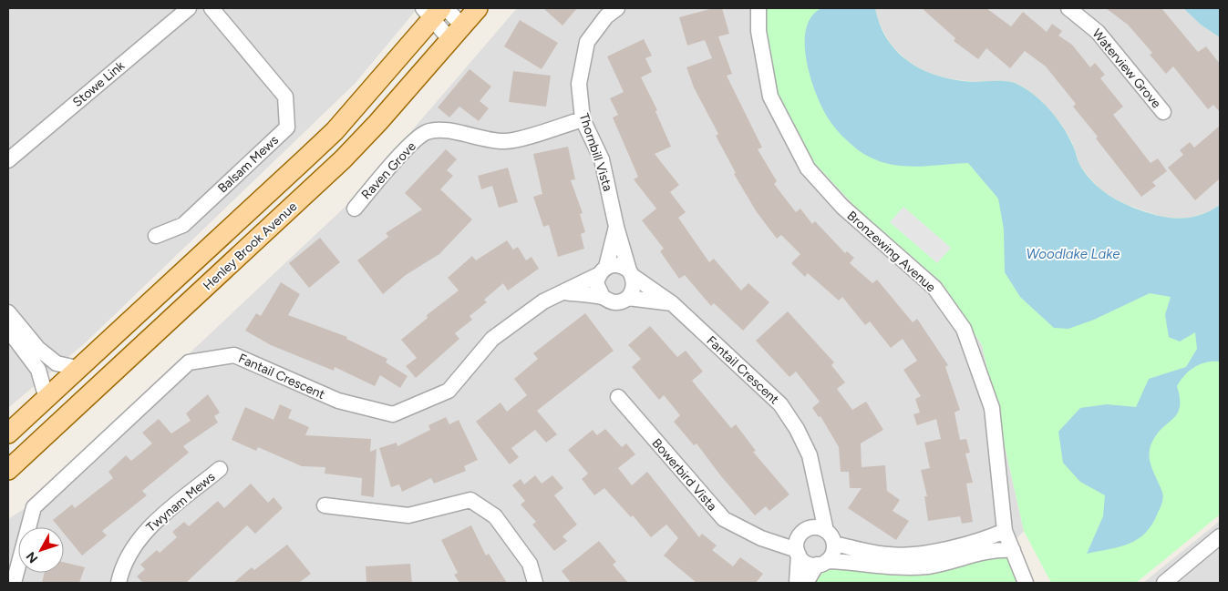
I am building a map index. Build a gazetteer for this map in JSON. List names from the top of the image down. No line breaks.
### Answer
{"streets":{"main road":["Henley Brook Avenue"],"street":["Waterview Grove","Stowe Link","Thornbill Vista","Balsam Mews","Raven Grove","Bronzewing Avenue","Fantail Crescent","Bowerbird Vista","Twynam Mews"]},"crossings":[["Thornbill Vista","Raven Grove"],["Thornbill Vista","Fantail Crescent"],["Fantail Crescent","Bowerbird Vista"]],"water":["Woodlake Lake"],"north":"bottom left"}
